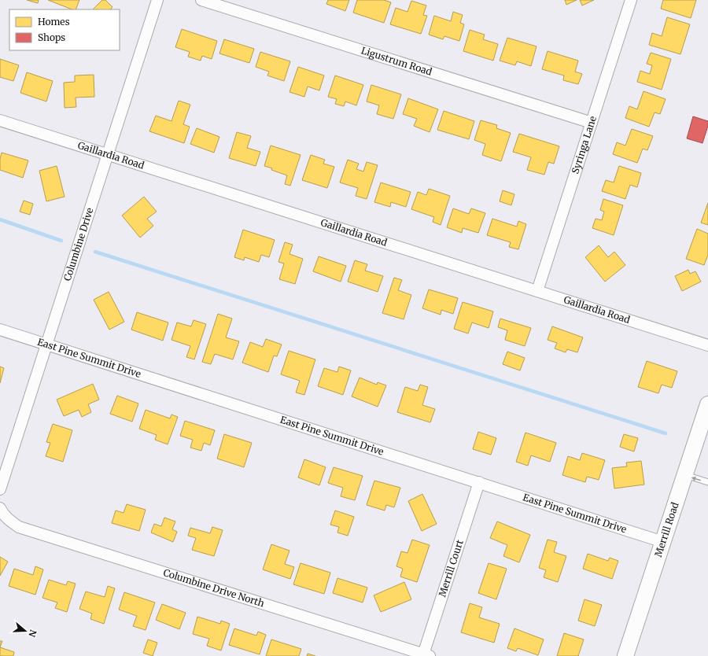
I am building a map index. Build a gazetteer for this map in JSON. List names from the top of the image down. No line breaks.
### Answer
{"streets":{"main road":["Merrill Road"],"street":["Ligustrum Road","Syringa Lane","Gaillardia Road","Columbine Drive","East Pine Summit Drive","Merrill Court","Columbine Drive North"]},"crossings":[["Ligustrum Road","Syringa Lane"],["Syringa Lane","Gaillardia Road"],["Gaillardia Road","Columbine Drive"],["Columbine Drive","East Pine Summit Drive"],["East Pine Summit Drive","Merrill Road"],["East Pine Summit Drive","Merrill Court"],["Merrill Court","Columbine Drive North"]],"legend":["Homes","Shops"],"north":"right"}
